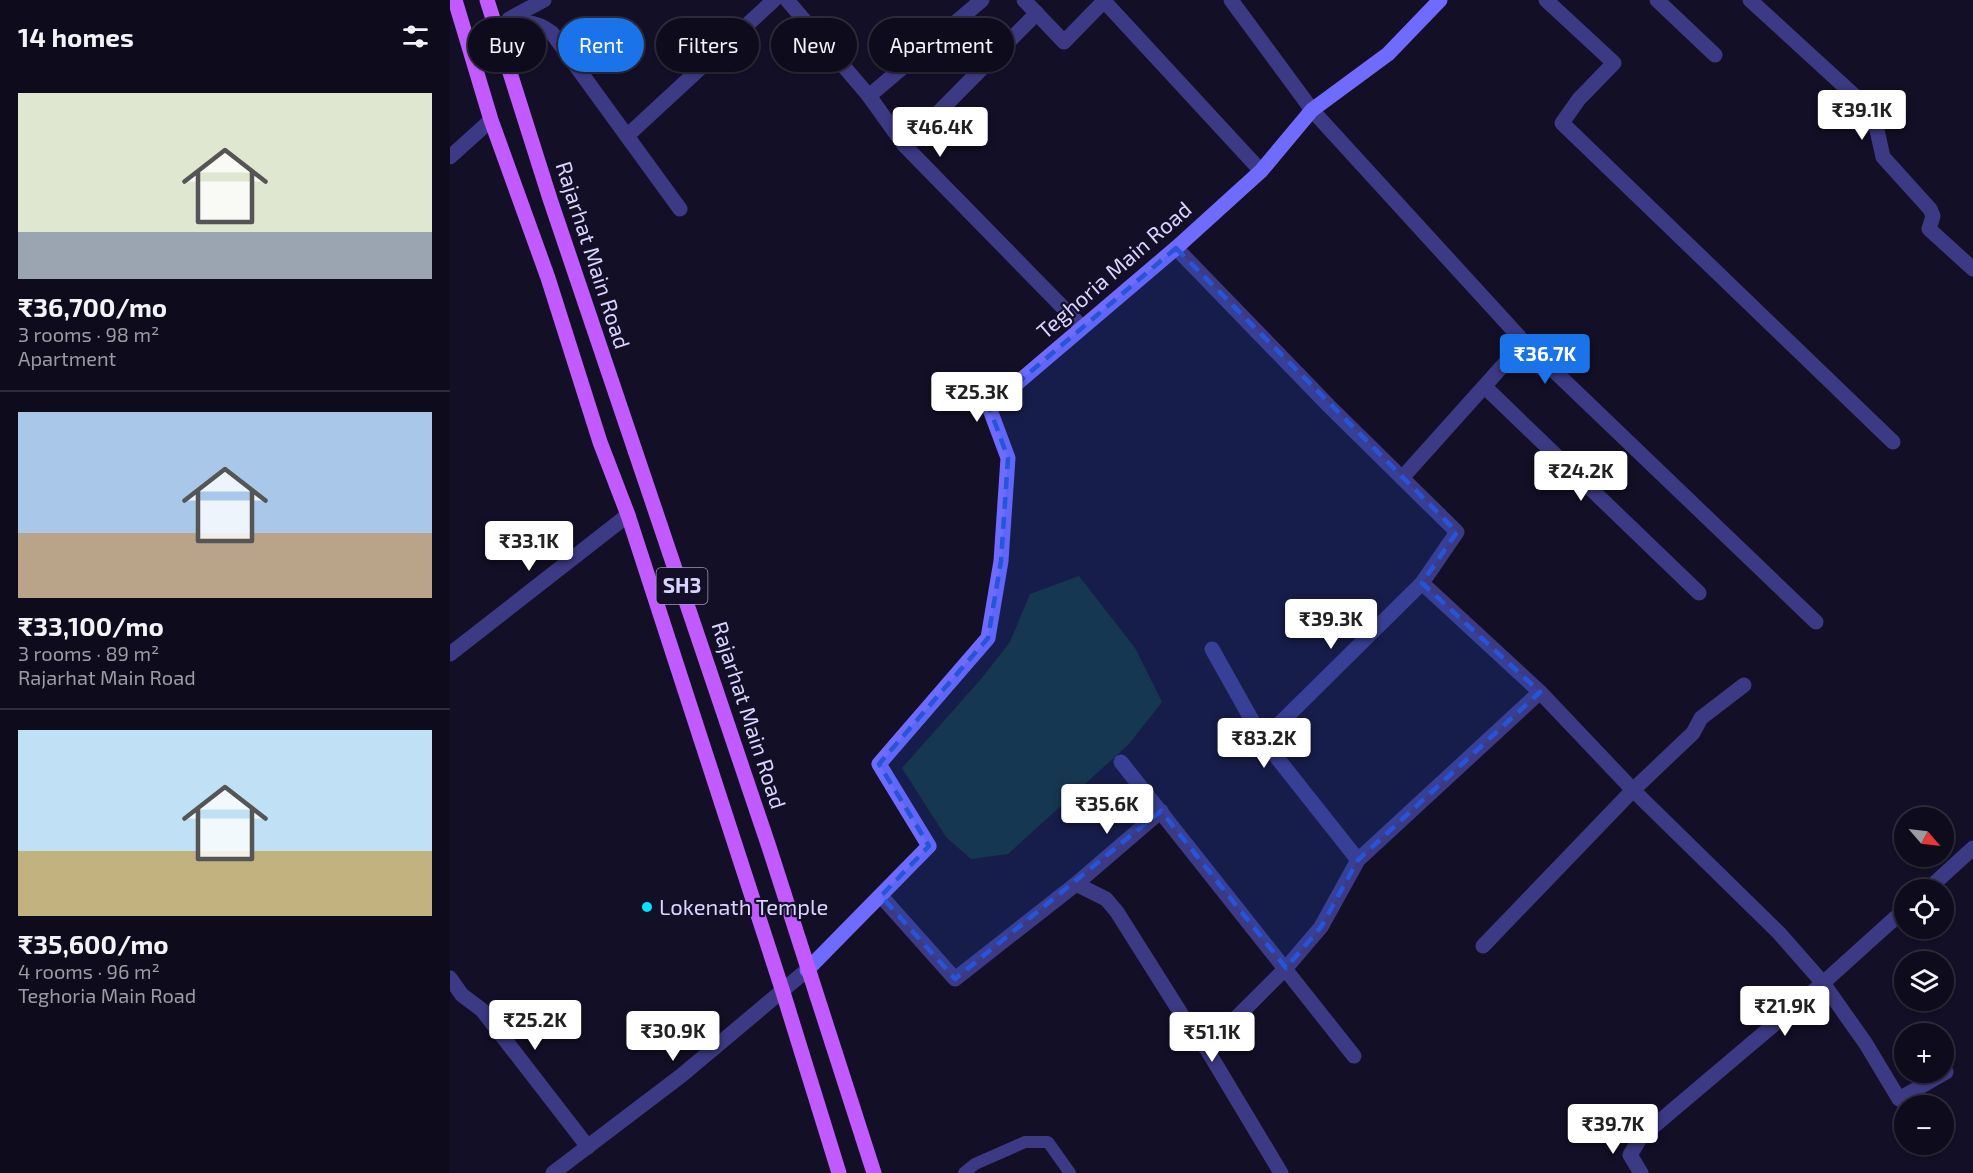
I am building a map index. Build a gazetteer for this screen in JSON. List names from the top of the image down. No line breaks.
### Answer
{"streets":{"main road":["Rajarhat Main Road","SH3"],"street":["Teghoria Main Road"]},"crossings":[["Rajarhat Main Road","Teghoria Main Road"]],"places":["Lokenath Temple"],"north":"bottom right","page":{"heading":"14 homes","chip":["Buy","Rent","Filters","New","Apartment"],"list":[{"name":"₹36,700/mo","note":"3 rooms · 98 m² · Apartment"},{"name":"₹33,100/mo","note":"3 rooms · 89 m² · Rajarhat Main Road"},{"name":"₹35,600/mo","note":"4 rooms · 96 m² · Teghoria Main Road"}],"price":["₹39.1K","₹46.4K","₹36.7K","₹25.3K","₹24.2K","₹33.1K","₹39.3K","₹83.2K","₹35.6K","₹21.9K","₹25.2K","₹30.9K","₹51.1K","₹39.7K"],"map_buttons":["+","−"]}}
